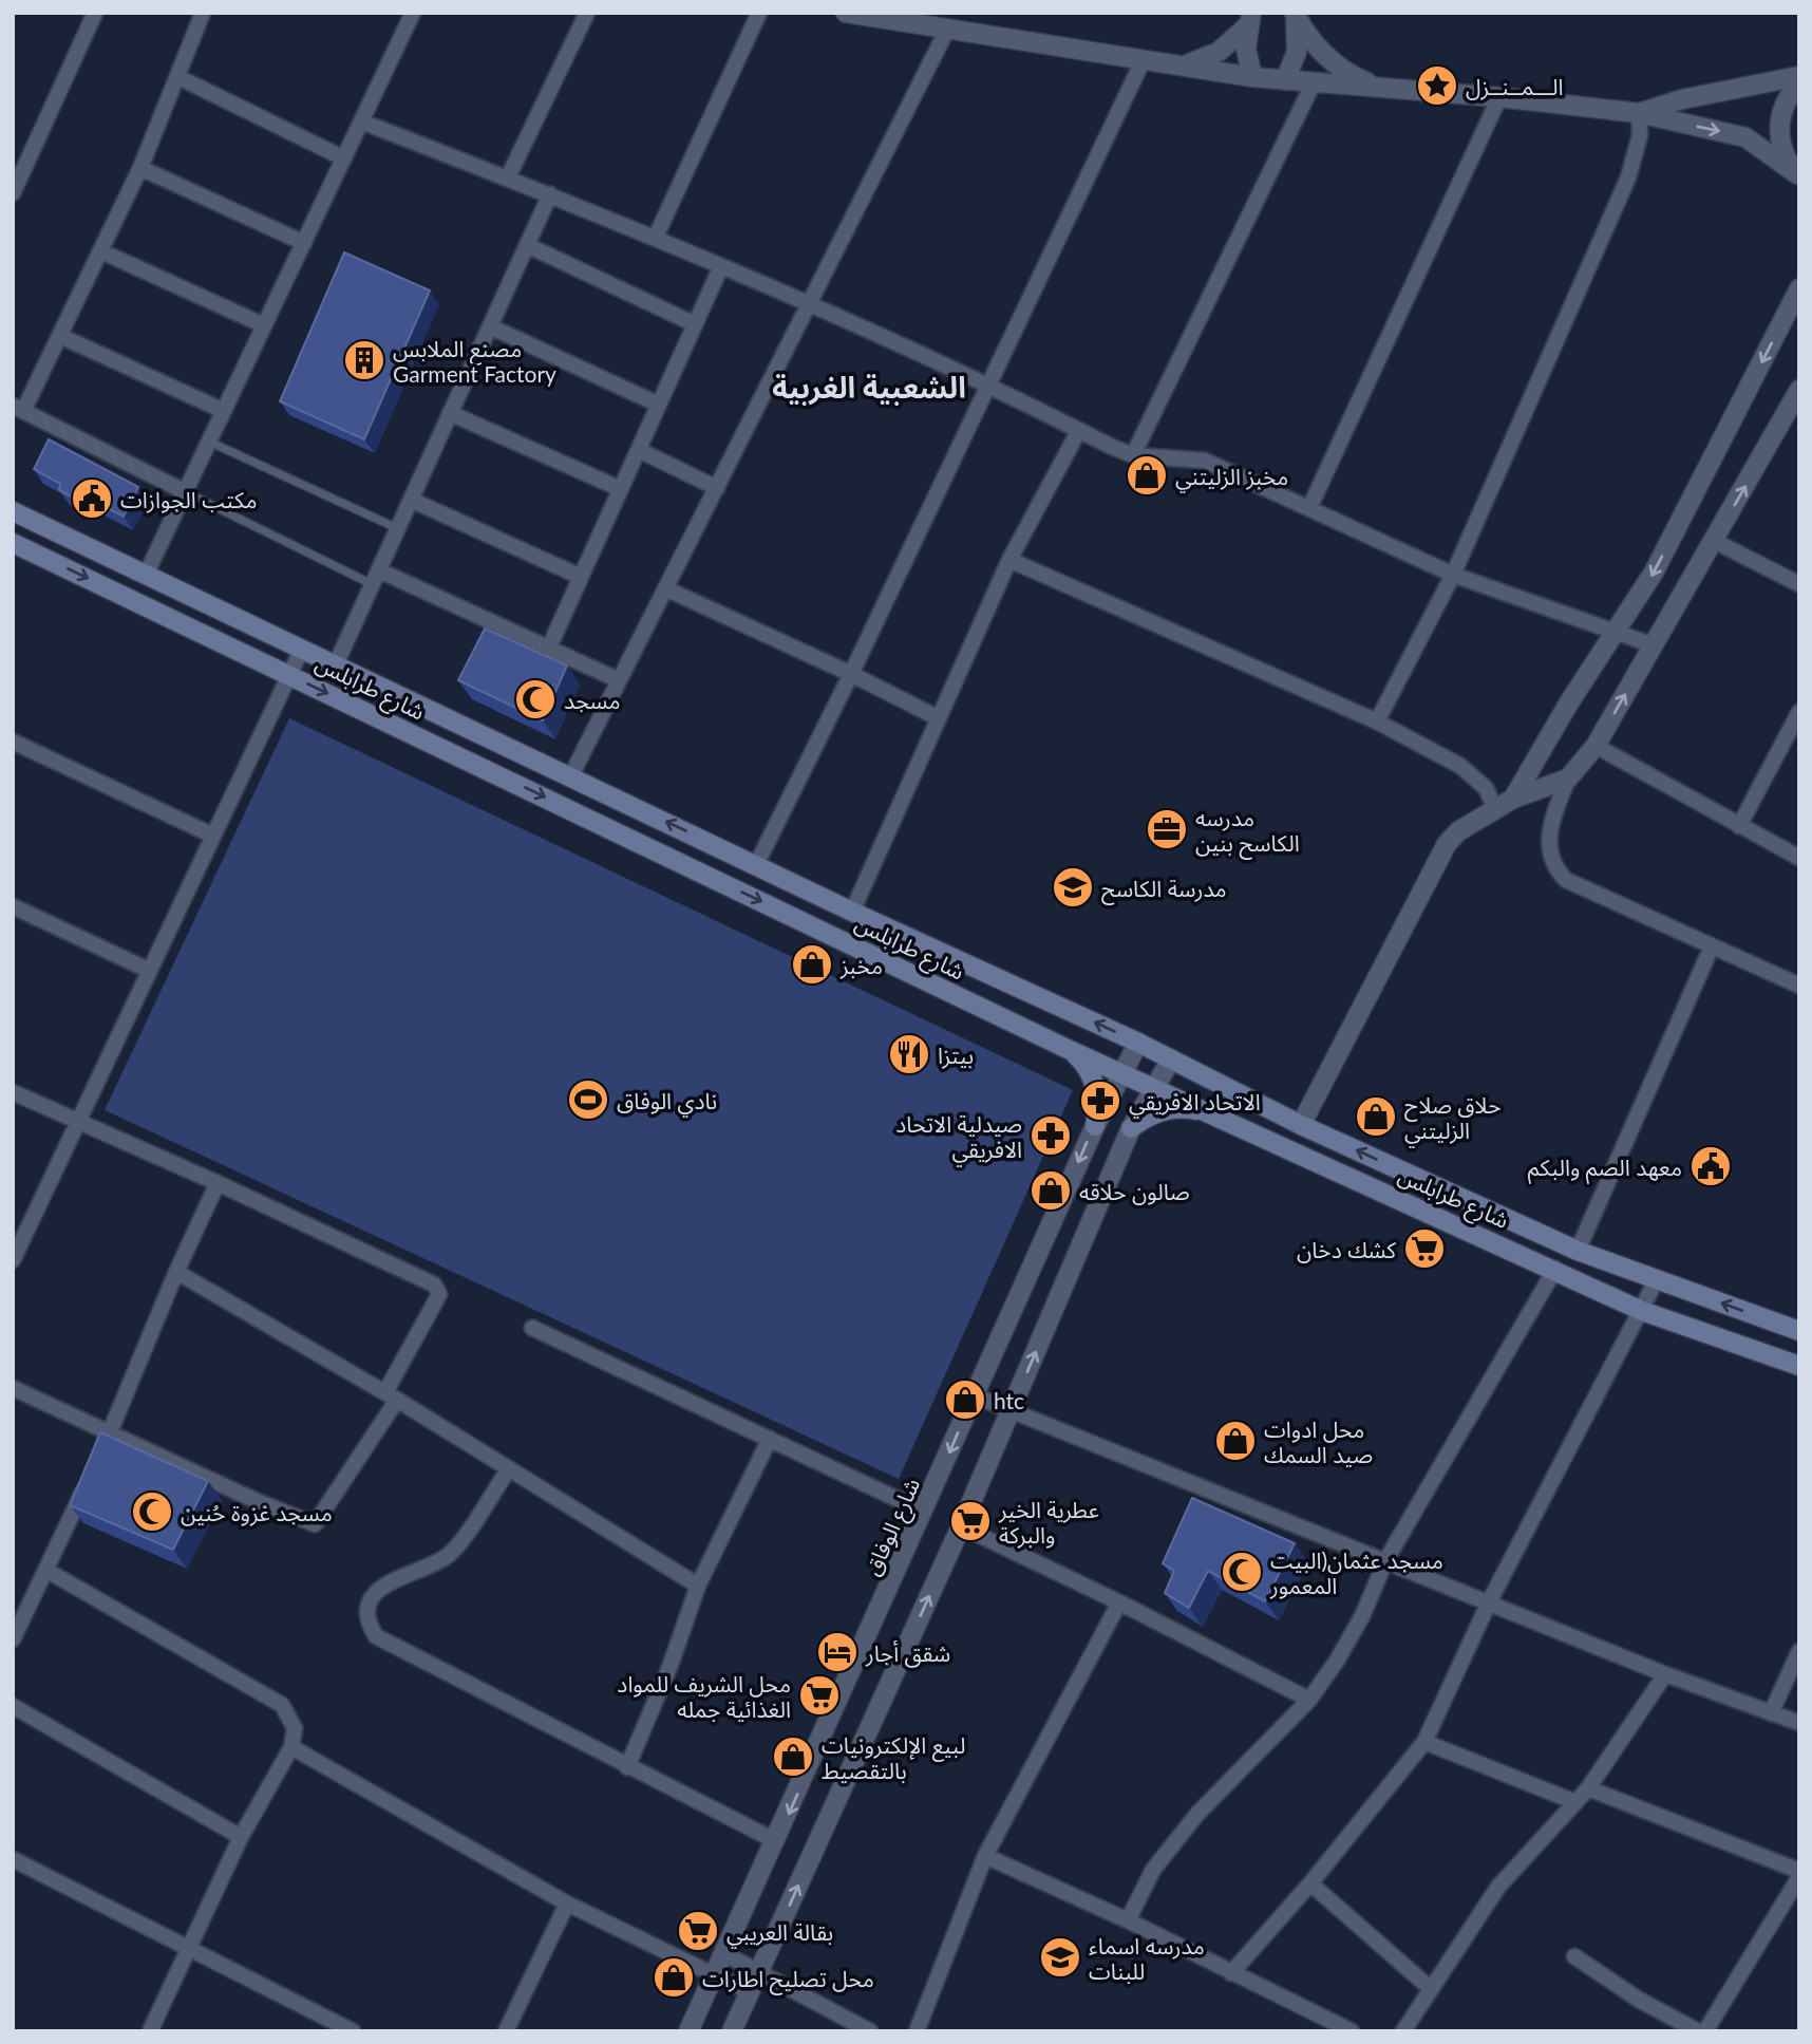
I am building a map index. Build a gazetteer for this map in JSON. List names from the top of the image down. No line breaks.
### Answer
{"streets":{"main road":["شارع طرابلس"],"street":["شارع الوفاق"]},"crossings":[["شارع طرابلس","شارع الوفاق"]],"districts":["الشعبية الغربية"],"places":{"place":["الـــمــنــزل"],"building":["مصنع الملابس Garment Factory"],"shop":["مخبز الزليتني","مخبز","حلاق صلاح الزليتني","صالون حلاقه","htc","محل ادوات صيد السمك","لبيع الإلكترونيات بالتقصيط","محل تصليح اطارات"],"public building":["مكتب الجوازات","معهد الصم والبكم"],"mosque":["مسجد","مسجد غزوة حُنين","مسجد عثمان(البيت المعمور"],"office":["مدرسه الكاسح بنين"],"school or university":["مدرسة الكاسح","مدرسه اسماء للبنات"],"restaurant":["بيتزا"],"sports":["نادي الوفاق"],"pharmacy":["الاتحاد الافريقي","صيدلية الاتحاد الافريقي"],"supermarket":["كشك دخان","عطرية الخير والبركة","محل الشريف للمواد الغذائية جمله","بقالة العريبي"],"hotel":["شقق أجار"]}}
